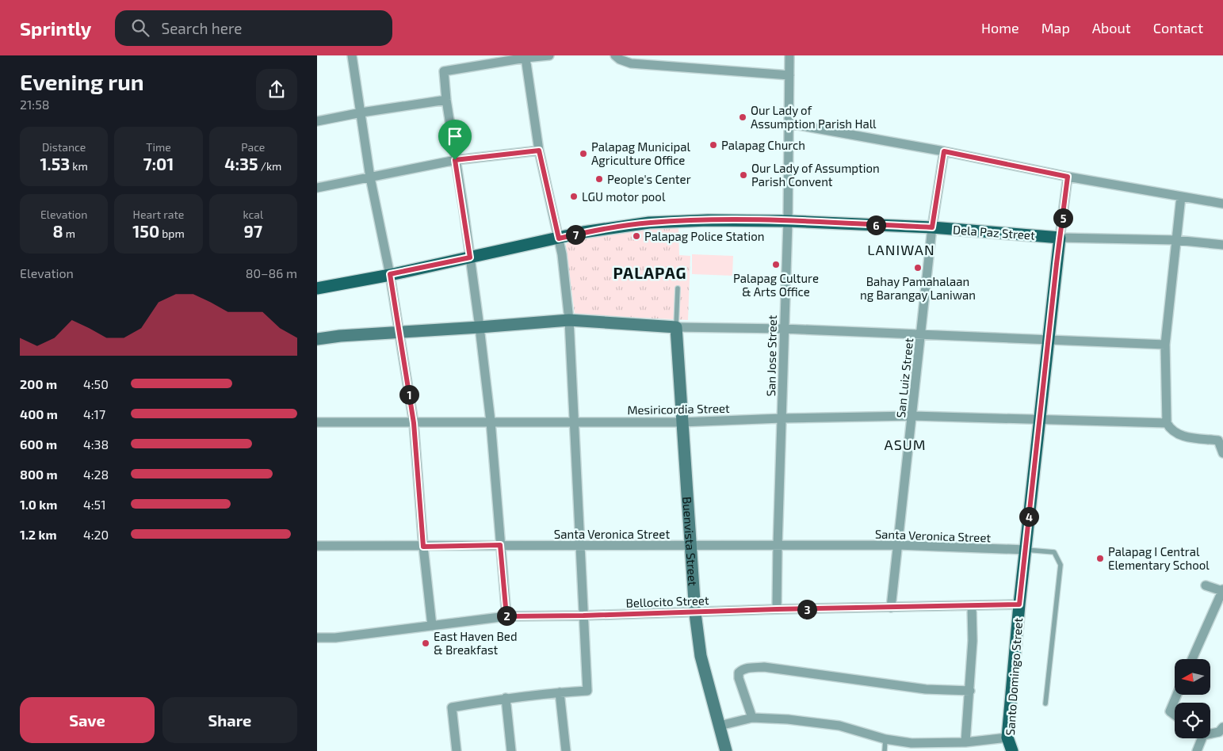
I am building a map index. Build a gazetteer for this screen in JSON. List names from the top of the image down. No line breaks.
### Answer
{"streets":{"main road":["Dela Paz Street","Santo Domingo Street"],"street":["San Jose Street","San Luiz Street","Mesiricordia Street","Santa Veronica Street","Buenvista Street","Bellocito Street"]},"crossings":[["Dela Paz Street","San Jose Street"],["Dela Paz Street","San Luiz Street"],["Dela Paz Street","Santo Domingo Street"],["San Jose Street","Mesiricordia Street"],["San Jose Street","Santa Veronica Street"],["San Jose Street","Bellocito Street"],["San Luiz Street","Mesiricordia Street"],["San Luiz Street","Santa Veronica Street"],["San Luiz Street","Bellocito Street"],["Mesiricordia Street","Buenvista Street"],["Mesiricordia Street","Santo Domingo Street"],["Santa Veronica Street","Buenvista Street"],["Santa Veronica Street","Santo Domingo Street"],["Buenvista Street","Bellocito Street"],["Bellocito Street","Santo Domingo Street"]],"districts":["LANIWAN","PALAPAG","ASUM"],"places":["Our Lady of Assumption Parish Hall","Palapag Church","Palapag Municipal Agriculture Office","Our Lady of Assumption Parish Convent","People's Center","LGU motor pool","Palapag Police Station","Palapag Culture & Arts Office","Bahay Pamahalaan ng Barangay Laniwan","Palapag I Central Elementary School","East Haven Bed & Breakfast"],"north":"left","page":{"header":"Sprintly","search":"Search here","nav":["Home","Map","About","Contact"],"heading":["Evening run","21:58"],"stats":[["Distance","1.53 km"],["Time","7:01"],["Pace","4:35 /km"],["Elevation","8 m"],["Heart rate","150 bpm"],["kcal","97"]],"pins":["5","6","7","1","4","3","2"],"chart":["Elevation","80–86 m"],"list":[{"name":"200 m","note":"4:50"},{"name":"400 m","note":"4:17"},{"name":"600 m","note":"4:38"},{"name":"800 m","note":"4:28"},{"name":"1.0 km","note":"4:51"},{"name":"1.2 km","note":"4:20"}],"buttons":["Save","Share"]}}
